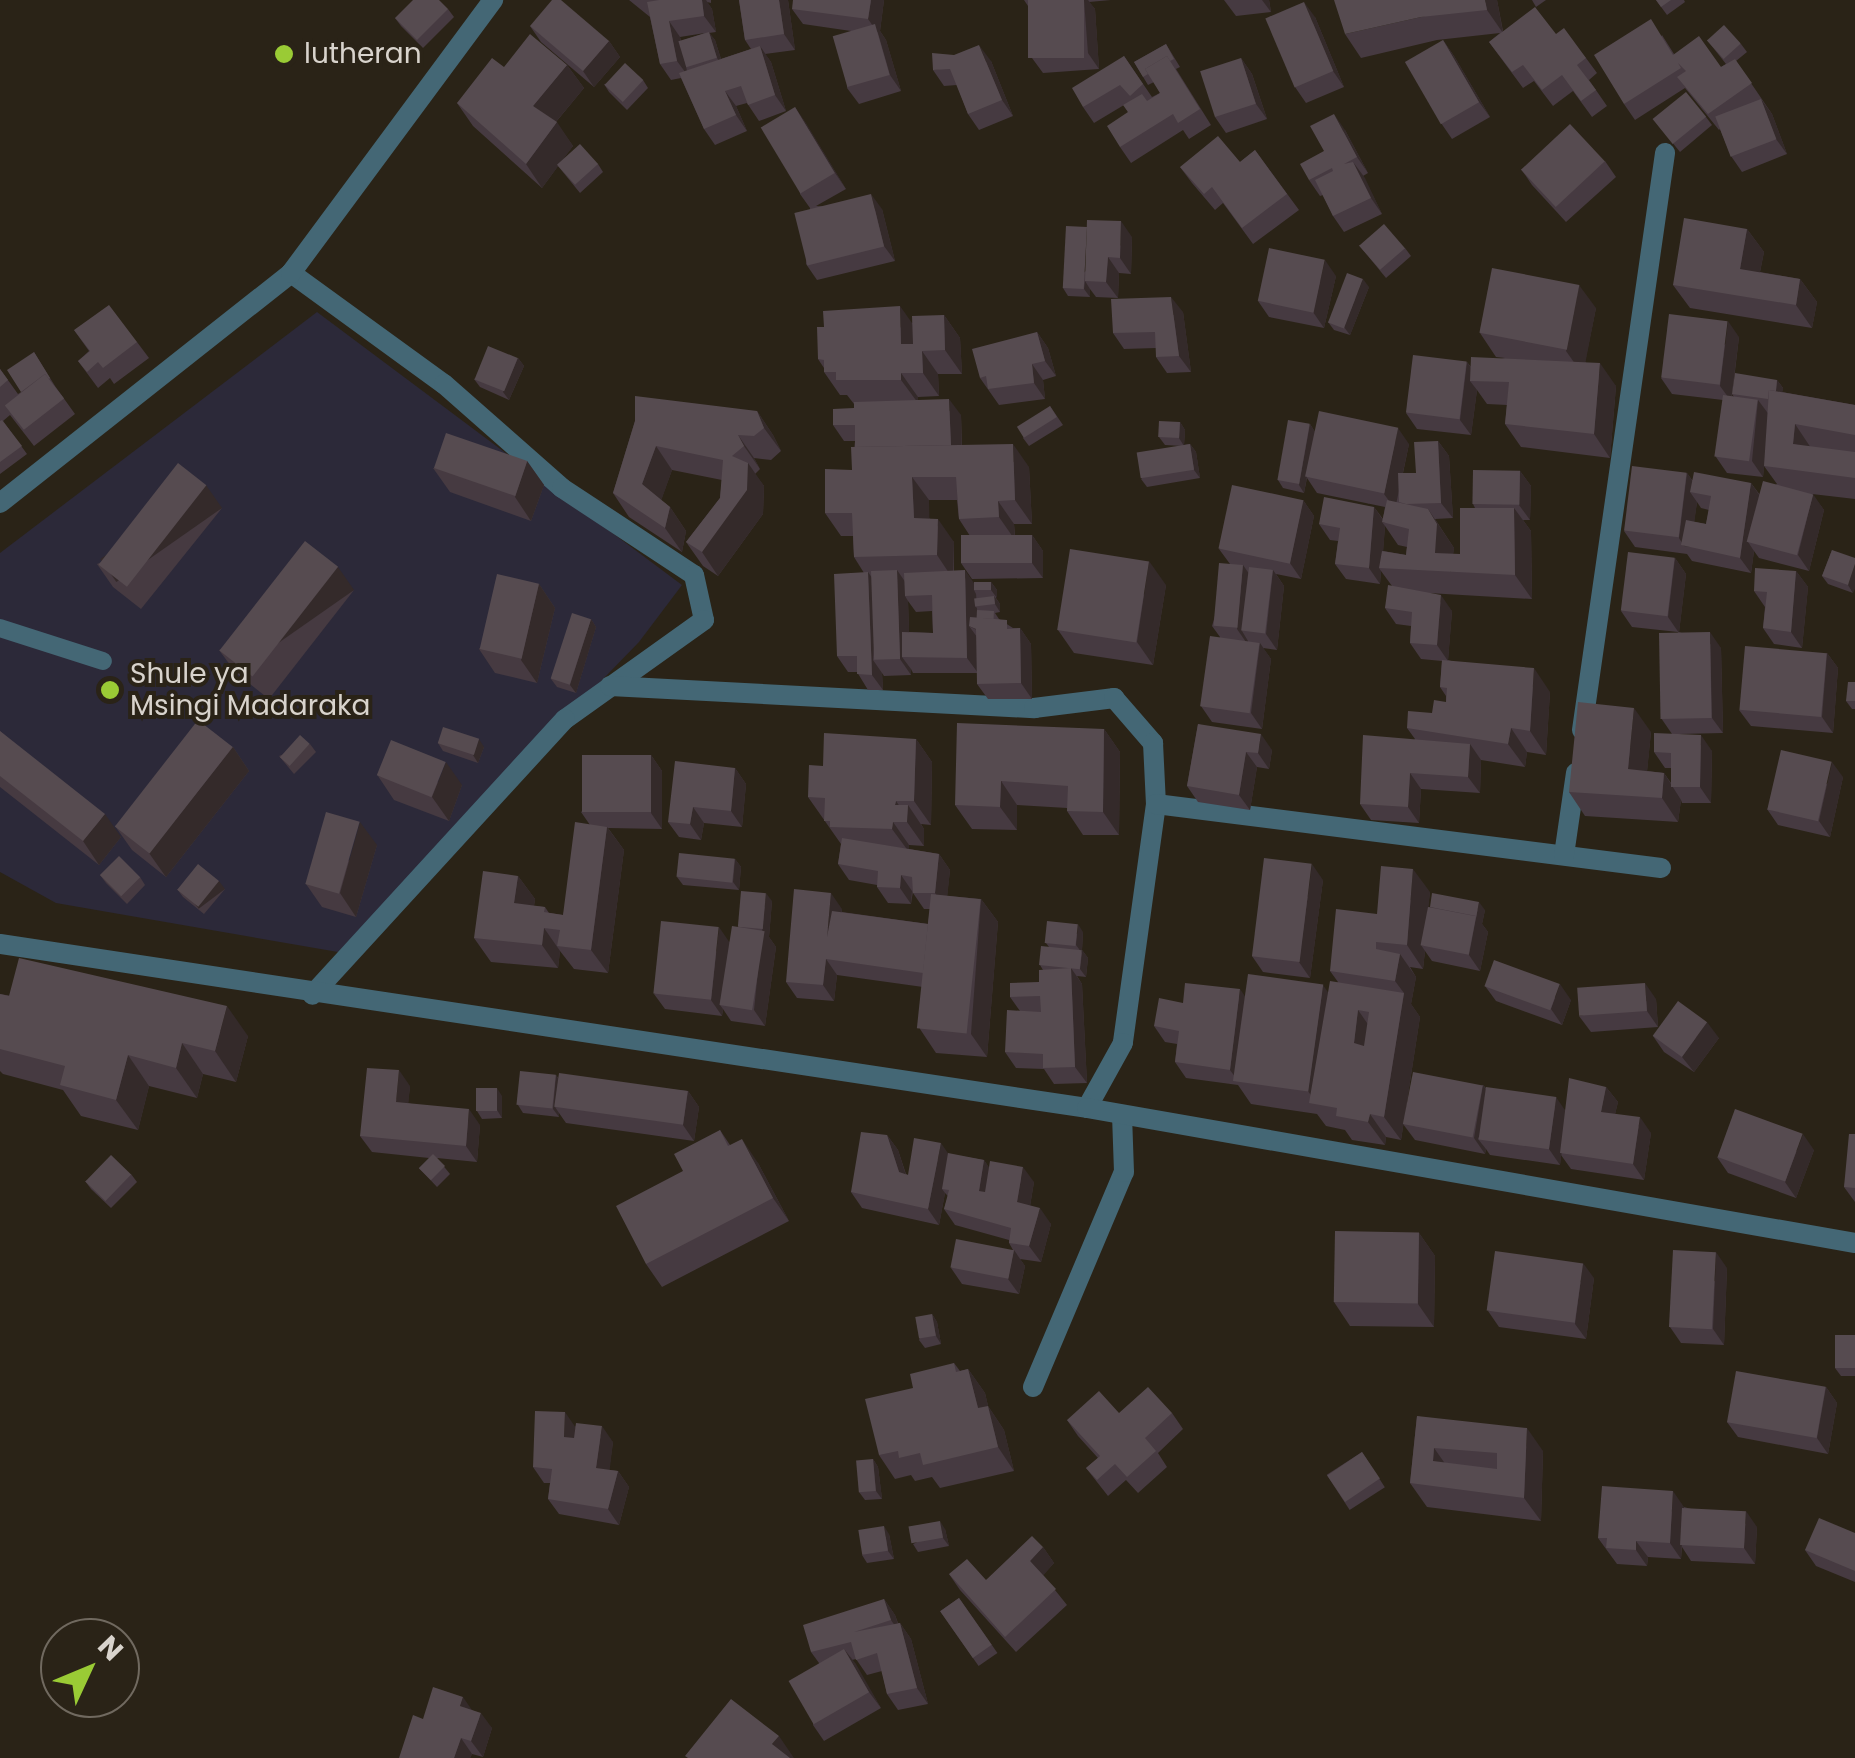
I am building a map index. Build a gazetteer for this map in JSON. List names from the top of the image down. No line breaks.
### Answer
{"places":["lutheran","Shule ya Msingi Madaraka"],"north":"top right"}
